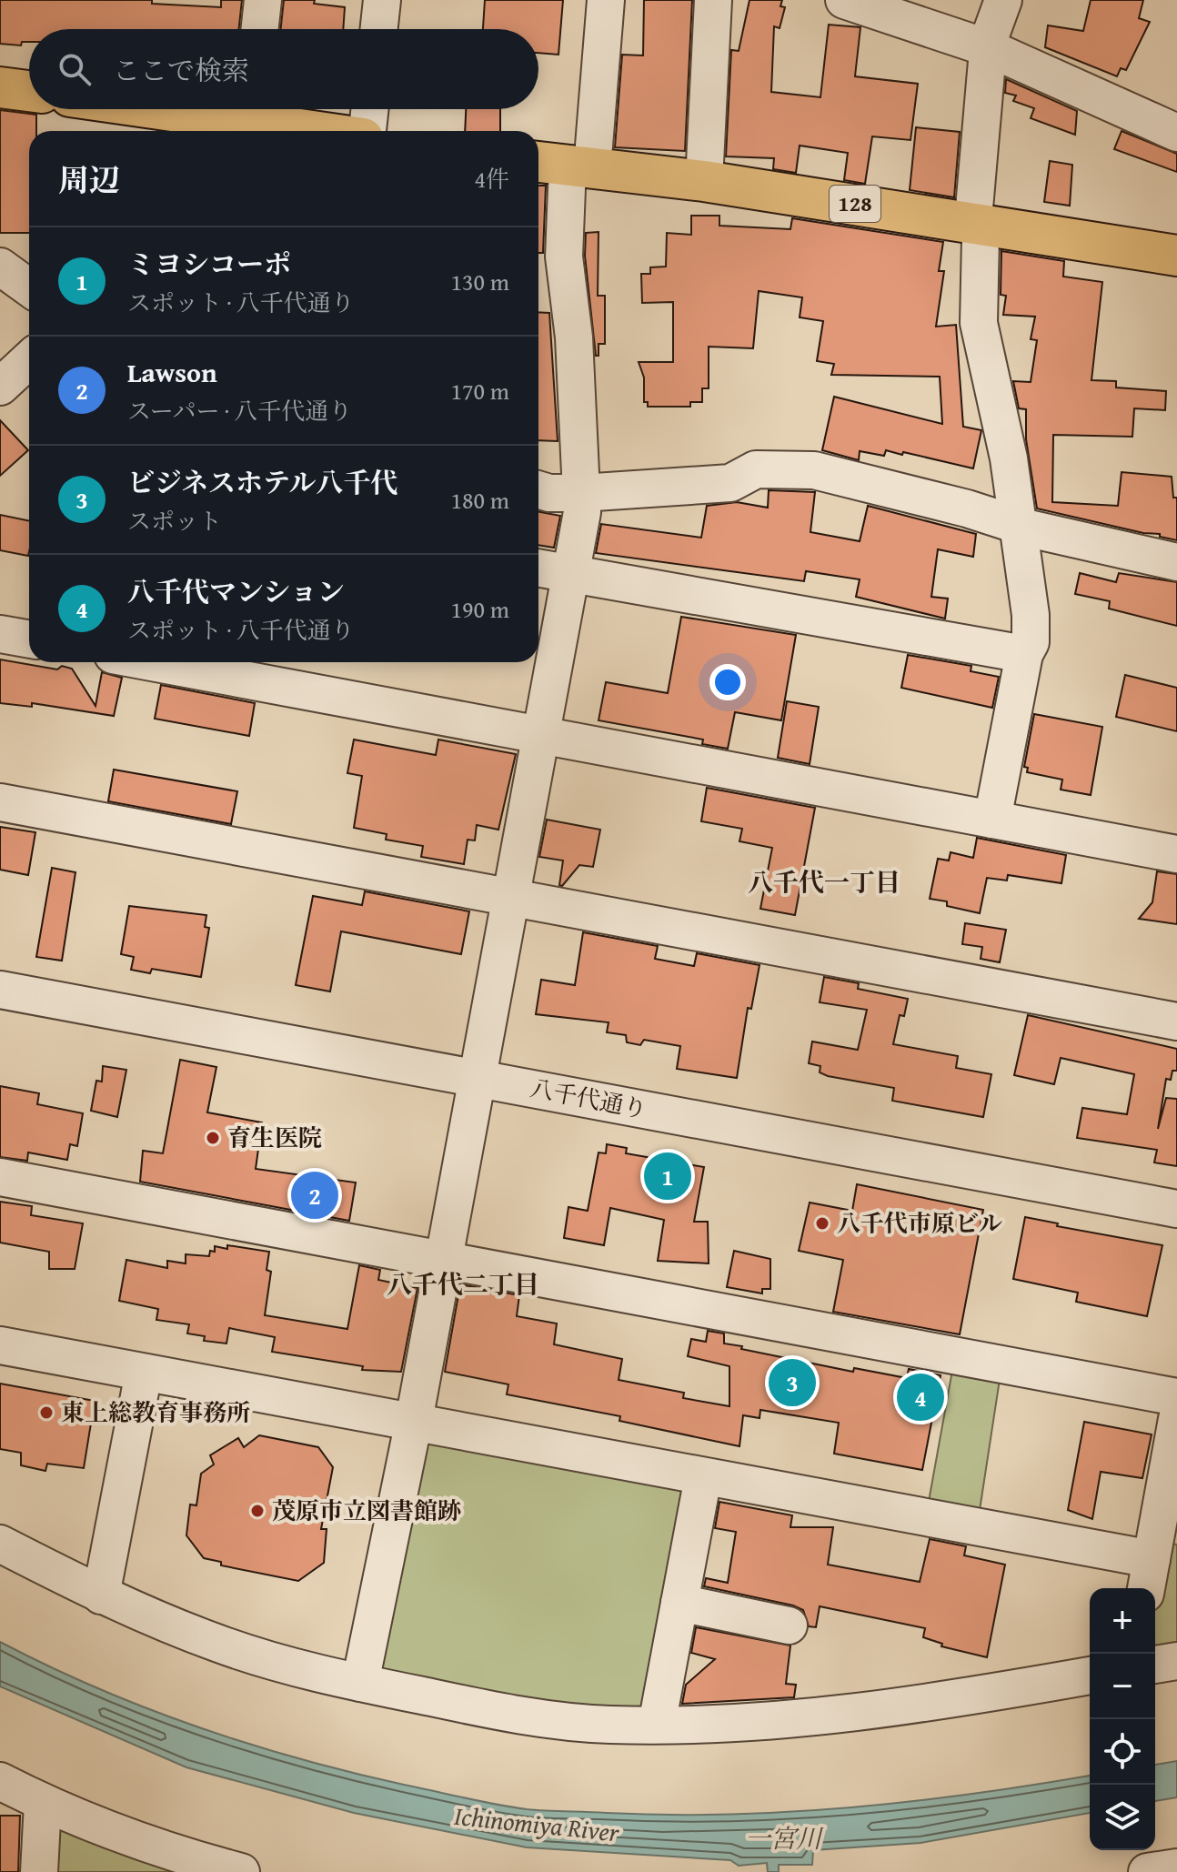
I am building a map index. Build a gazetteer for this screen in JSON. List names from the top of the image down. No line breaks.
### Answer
{"streets":{"highway":["128"],"street":["八千代通り"]},"districts":["八千代一丁目","八千代二丁目"],"water":["Ichinomiya River","一宮川"],"places":["育生医院","八千代市原ビル","東上総教育事務所","茂原市立図書館跡"],"page":{"search":"ここで検索","heading":["周辺","4件"],"list":[{"mark":"1","name":"ミヨシコーポ","note":"スポット · 八千代通り","value":"130 m"},{"mark":"2","name":"Lawson","note":"スーパー · 八千代通り","value":"170 m"},{"mark":"3","name":"ビジネスホテル八千代","note":"スポット","value":"180 m"},{"mark":"4","name":"八千代マンション","note":"スポット · 八千代通り","value":"190 m"}],"pins":["1","2","3","4"],"map_buttons":["+","−"]}}
